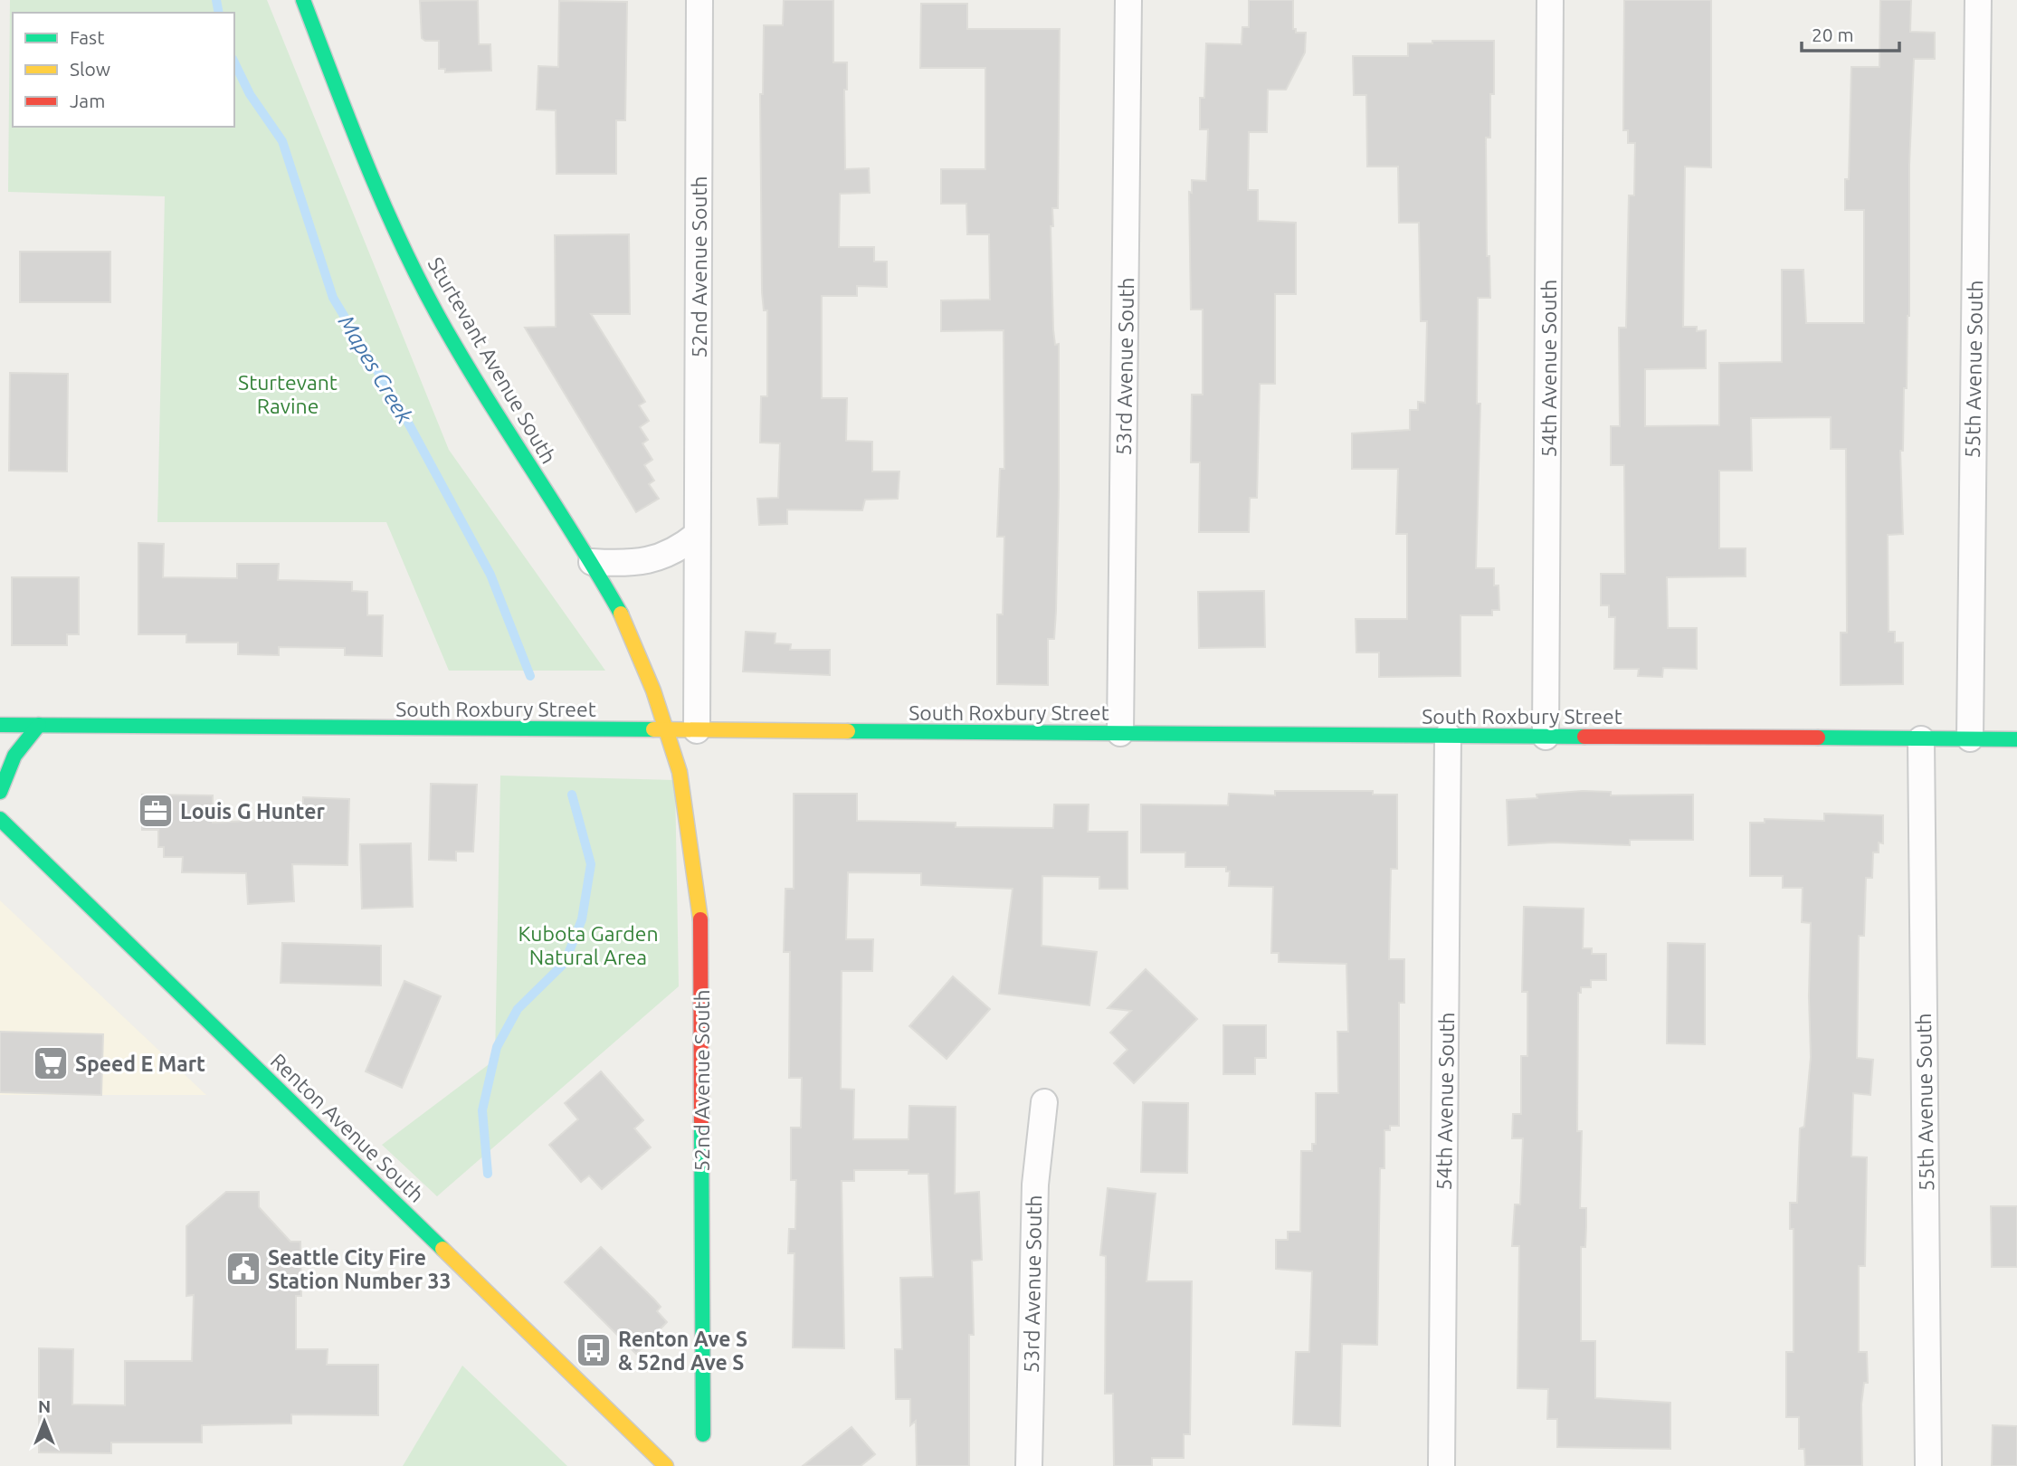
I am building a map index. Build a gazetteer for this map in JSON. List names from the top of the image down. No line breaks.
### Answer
{"streets":{"street":["52nd Avenue South","Sturtevant Avenue South","53rd Avenue South","54th Avenue South","55th Avenue South","South Roxbury Street","Renton Avenue South"]},"crossings":[["52nd Avenue South","Sturtevant Avenue South"],["52nd Avenue South","South Roxbury Street"],["Sturtevant Avenue South","South Roxbury Street"],["53rd Avenue South","South Roxbury Street"],["54th Avenue South","South Roxbury Street"],["55th Avenue South","South Roxbury Street"]],"water":["Mapes Creek"],"parks":["Sturtevant Ravine","Kubota Garden Natural Area"],"places":{"office":["Louis G Hunter"],"supermarket":["Speed E Mart"],"public building":["Seattle City Fire Station Number 33"],"bus stop":["Renton Ave S & 52nd Ave S"]},"legend":["Fast","Slow","Jam"],"scale_bar":"20 m","north":"top"}
